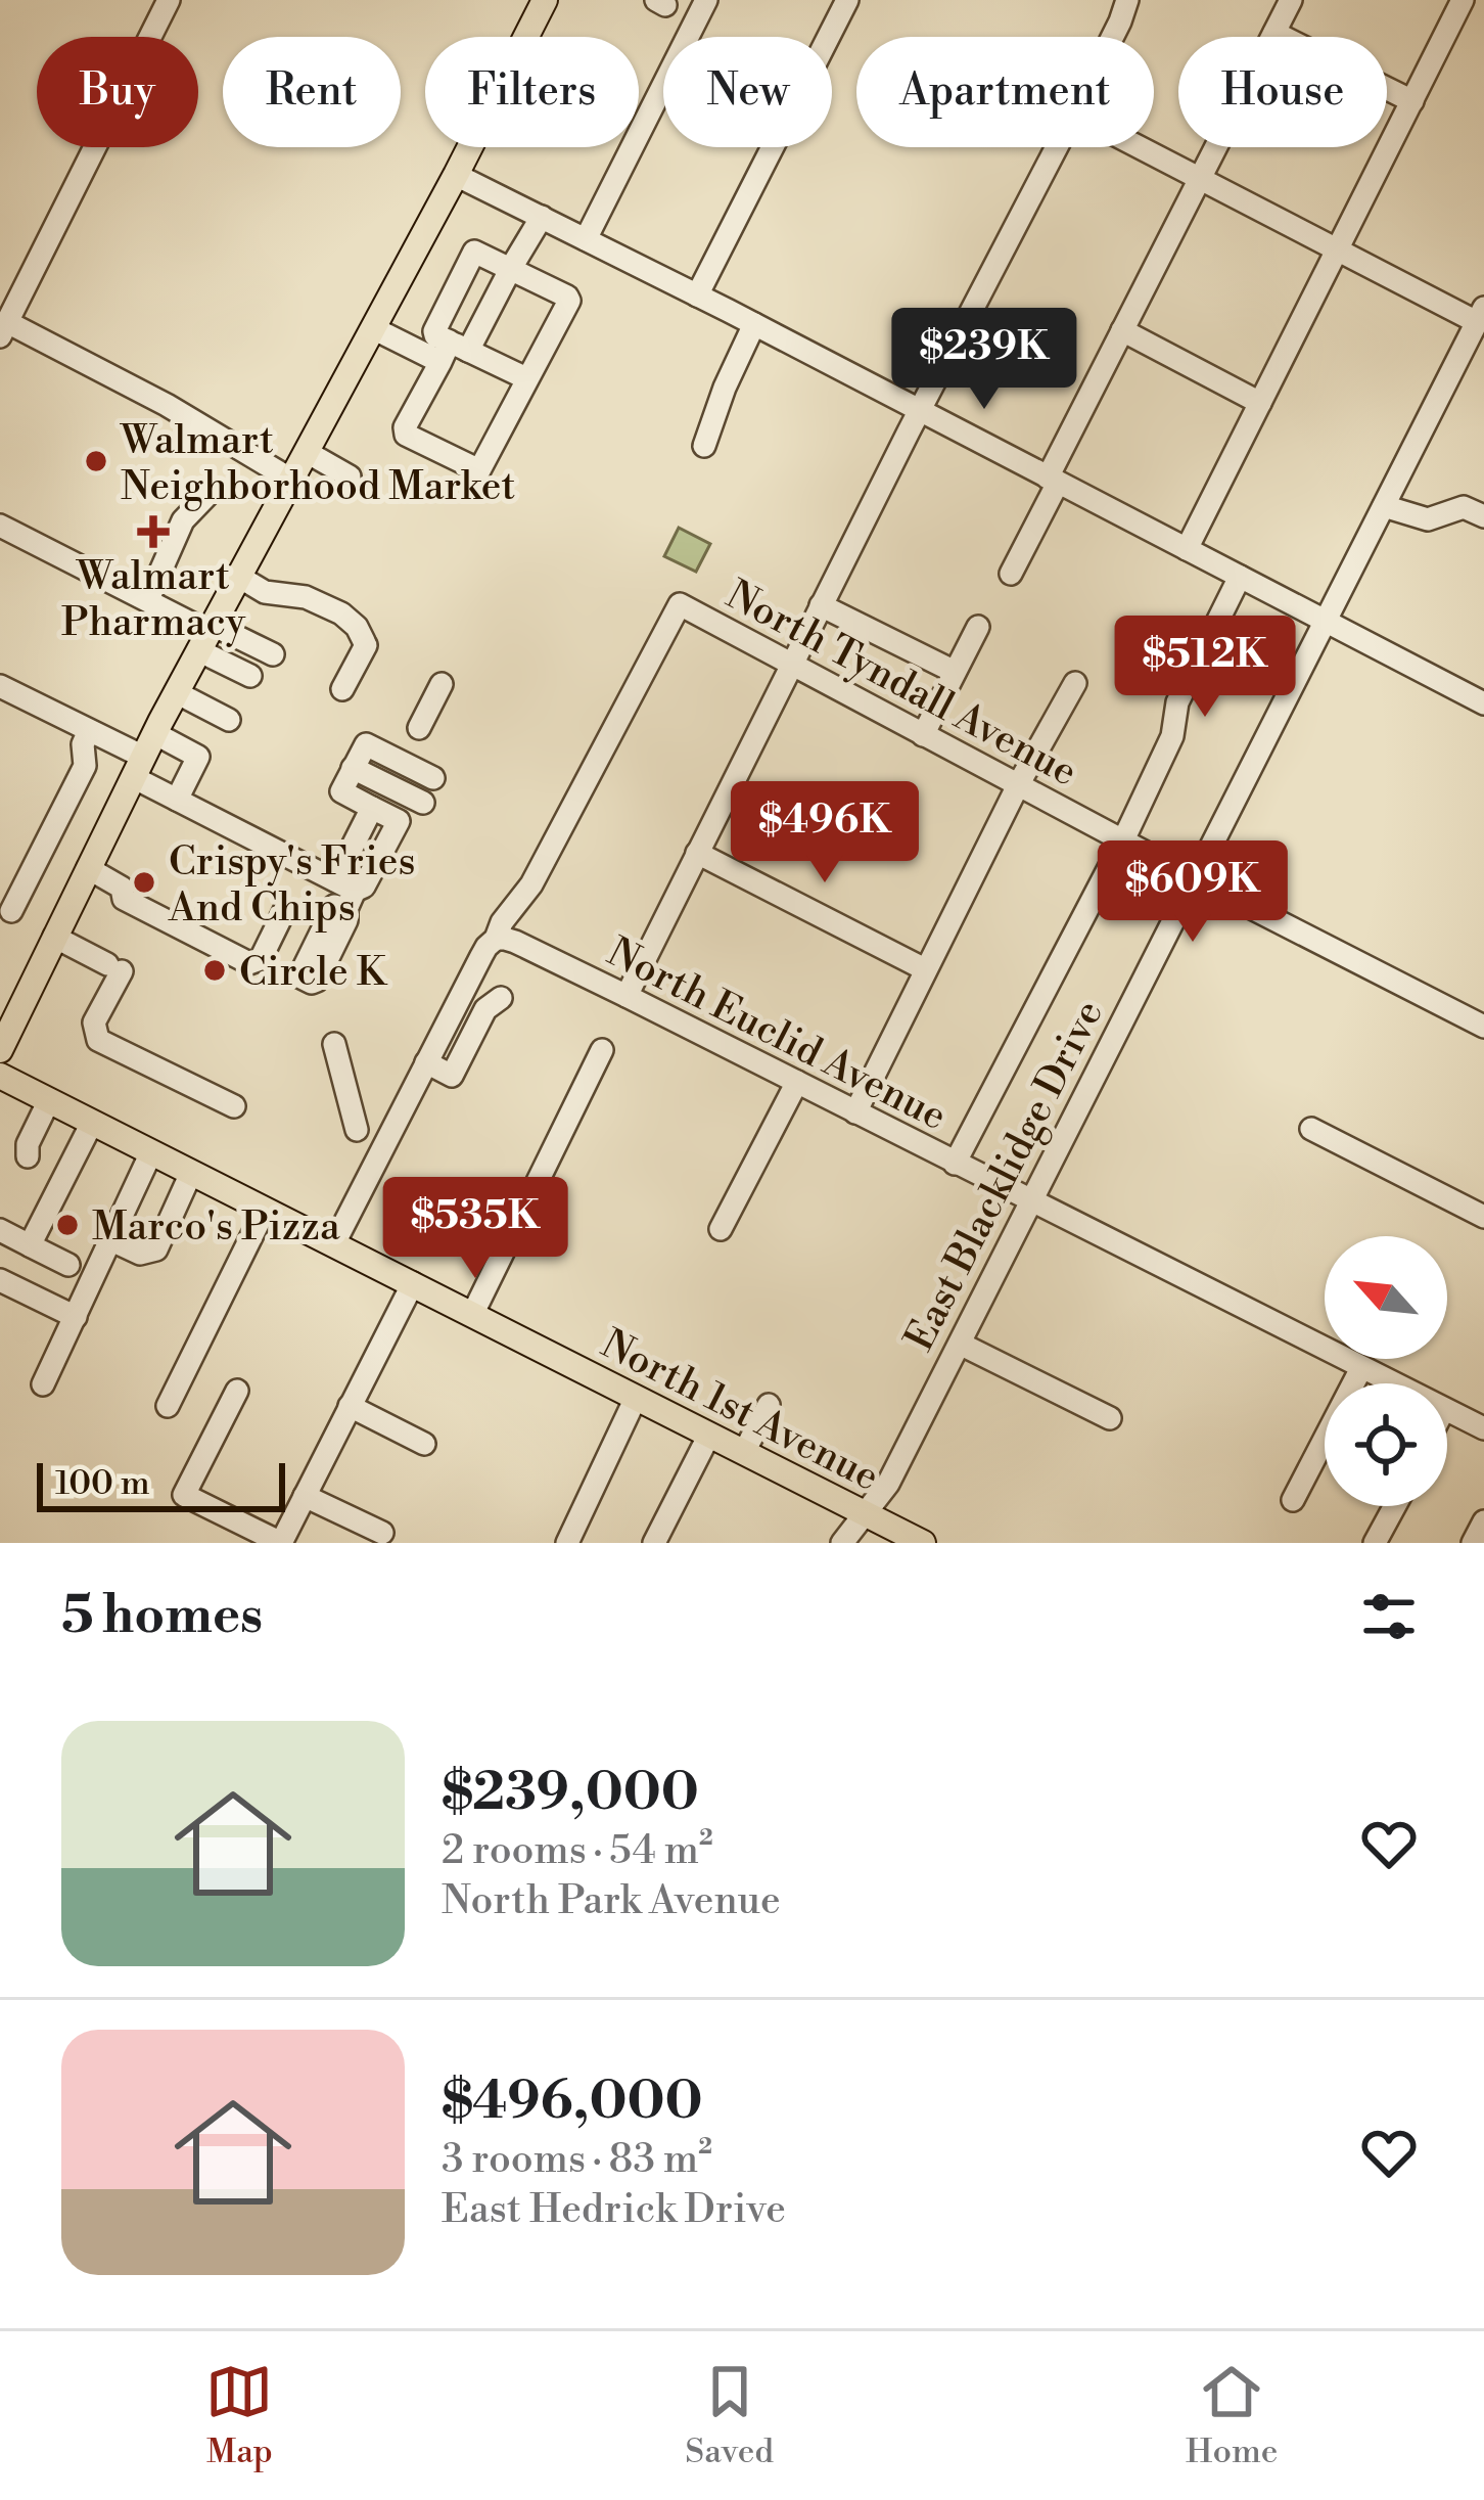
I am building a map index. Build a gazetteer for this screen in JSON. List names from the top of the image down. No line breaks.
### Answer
{"streets":{"main road":["North 1st Avenue"],"street":["North Tyndall Avenue","North Euclid Avenue","East Blacklidge Drive"]},"crossings":[["North Tyndall Avenue","North Euclid Avenue"],["North Tyndall Avenue","East Blacklidge Drive"],["North Euclid Avenue","East Blacklidge Drive"],["East Blacklidge Drive","North 1st Avenue"]],"places":{"other":["Walmart Neighborhood Market","Crispy's Fries And Chips","Circle K","Marco's Pizza"],"health":["Walmart Pharmacy"]},"scale_bar":"100 m","north":"top left","page":{"chip":["Buy","Rent","Filters","New","Apartment","House"],"price":["$239K","$512K","$496K","$609K","$535K"],"scale":"100 m","heading":"5 homes","list":[{"name":"$239,000","note":"2 rooms · 54 m² · North Park Avenue"},{"name":"$496,000","note":"3 rooms · 83 m² · East Hedrick Drive"}],"tabs":["Map","Saved","Home"]}}
